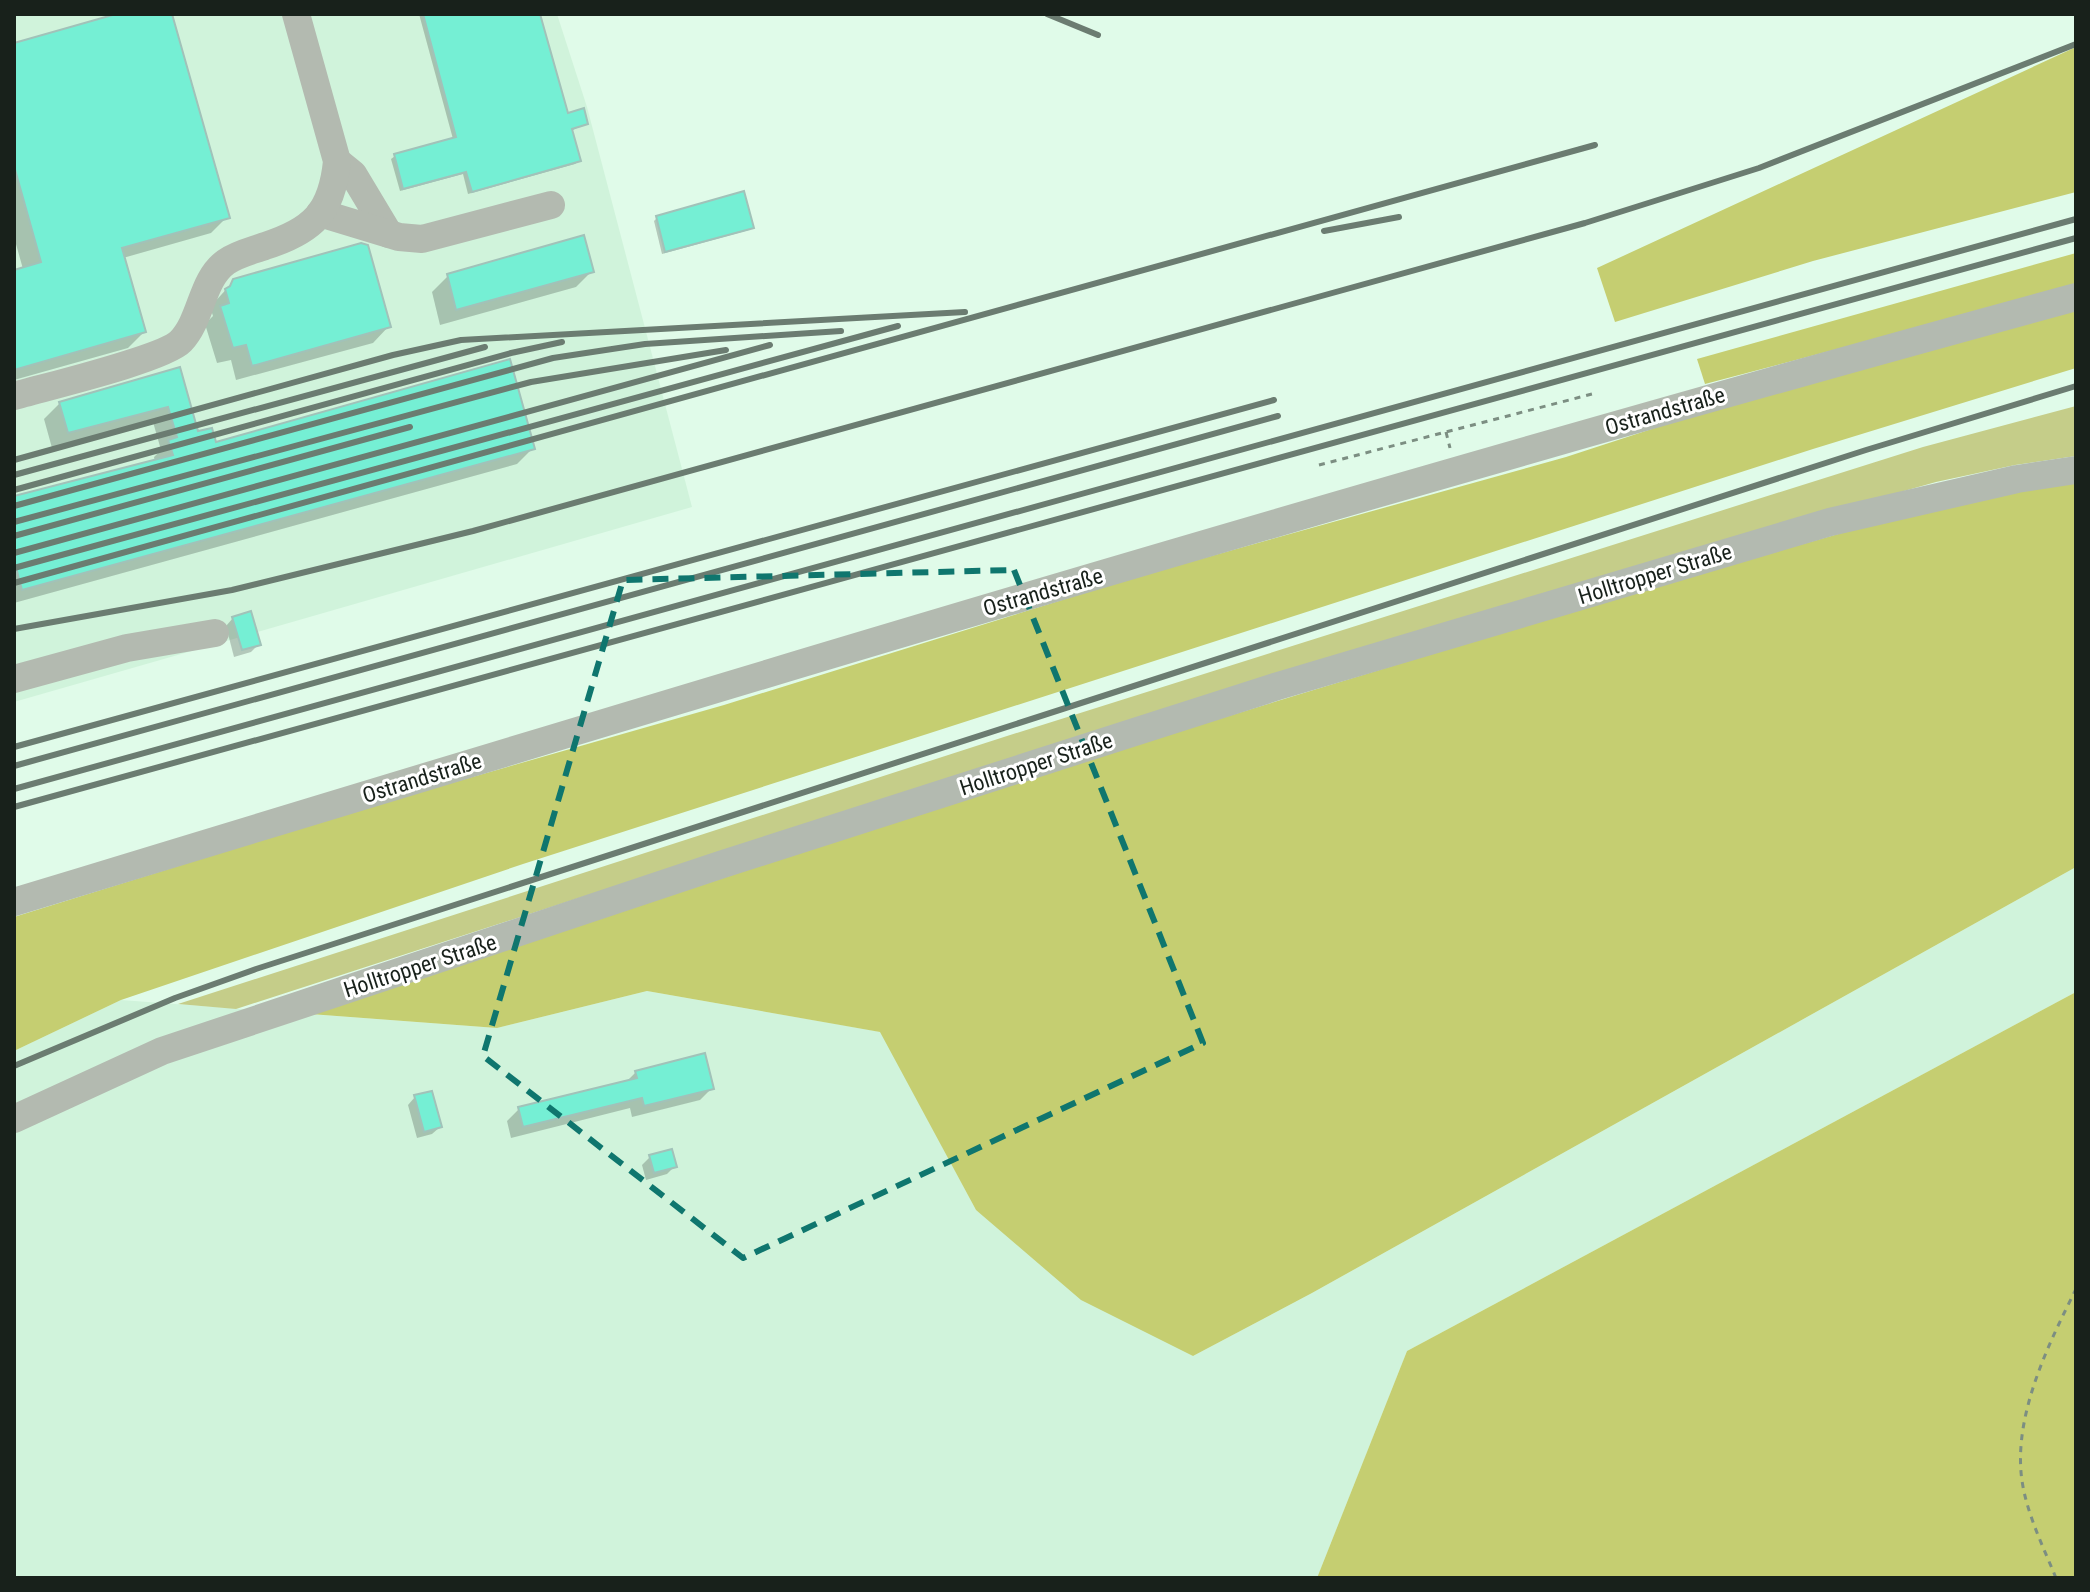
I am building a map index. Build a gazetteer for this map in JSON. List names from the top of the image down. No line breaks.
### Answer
{"streets":{"lane":["Ostrandstraße","Holltropper Straße"]}}
